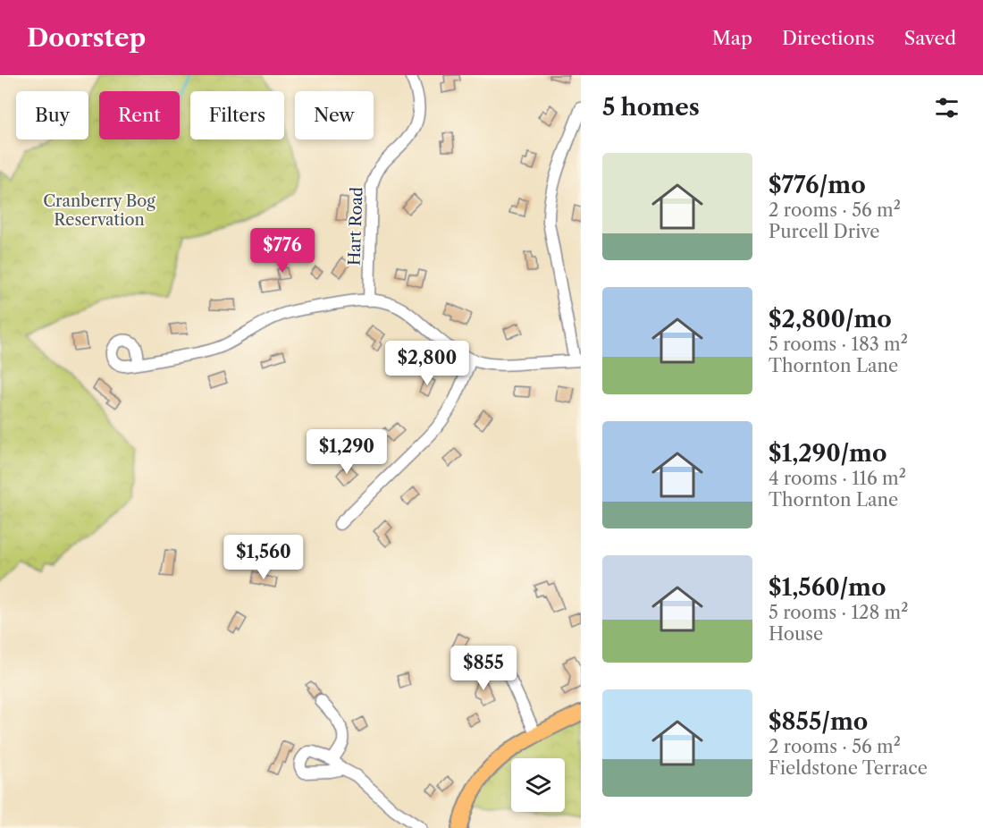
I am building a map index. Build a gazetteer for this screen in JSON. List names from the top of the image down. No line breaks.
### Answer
{"streets":{"street":["Hart Road"]},"parks":["Cranberry Bog Reservation"],"page":{"header":"Doorstep","nav":["Map","Directions","Saved"],"heading":"5 homes","chip":["Buy","Rent","Filters","New"],"list":[{"name":"$776/mo","note":"2 rooms · 56 m² · Purcell Drive"},{"name":"$2,800/mo","note":"5 rooms · 183 m² · Thornton Lane"},{"name":"$1,290/mo","note":"4 rooms · 116 m² · Thornton Lane"},{"name":"$1,560/mo","note":"5 rooms · 128 m² · House"},{"name":"$855/mo","note":"2 rooms · 56 m² · Fieldstone Terrace"}],"price":["$776","$2,800","$1,290","$1,560","$855"]}}
